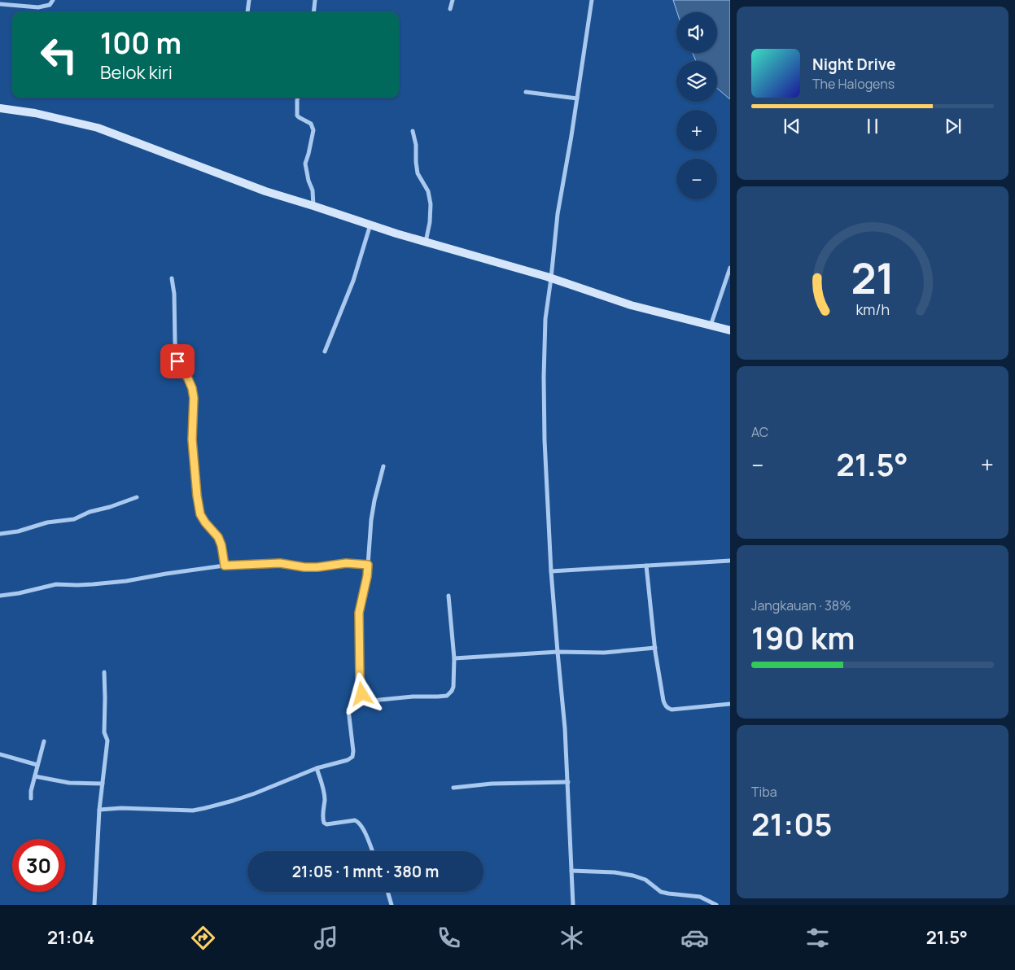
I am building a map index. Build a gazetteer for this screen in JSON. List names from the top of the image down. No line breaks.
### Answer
{"page":{"map_buttons":["+","−"],"turn":["100 m","Belok kiri"],"song":["Night Drive","The Halogens"],"tile":["AC",["Jangkauan · 38%","190 km"],["Tiba","21:05"]],"heat":["−","21.5°","+"],"limit":"30","trip":"21:05 · 1 mnt · 380 m","tabs":["21:04","21.5°"],"gauge":["21","km/h"]}}
